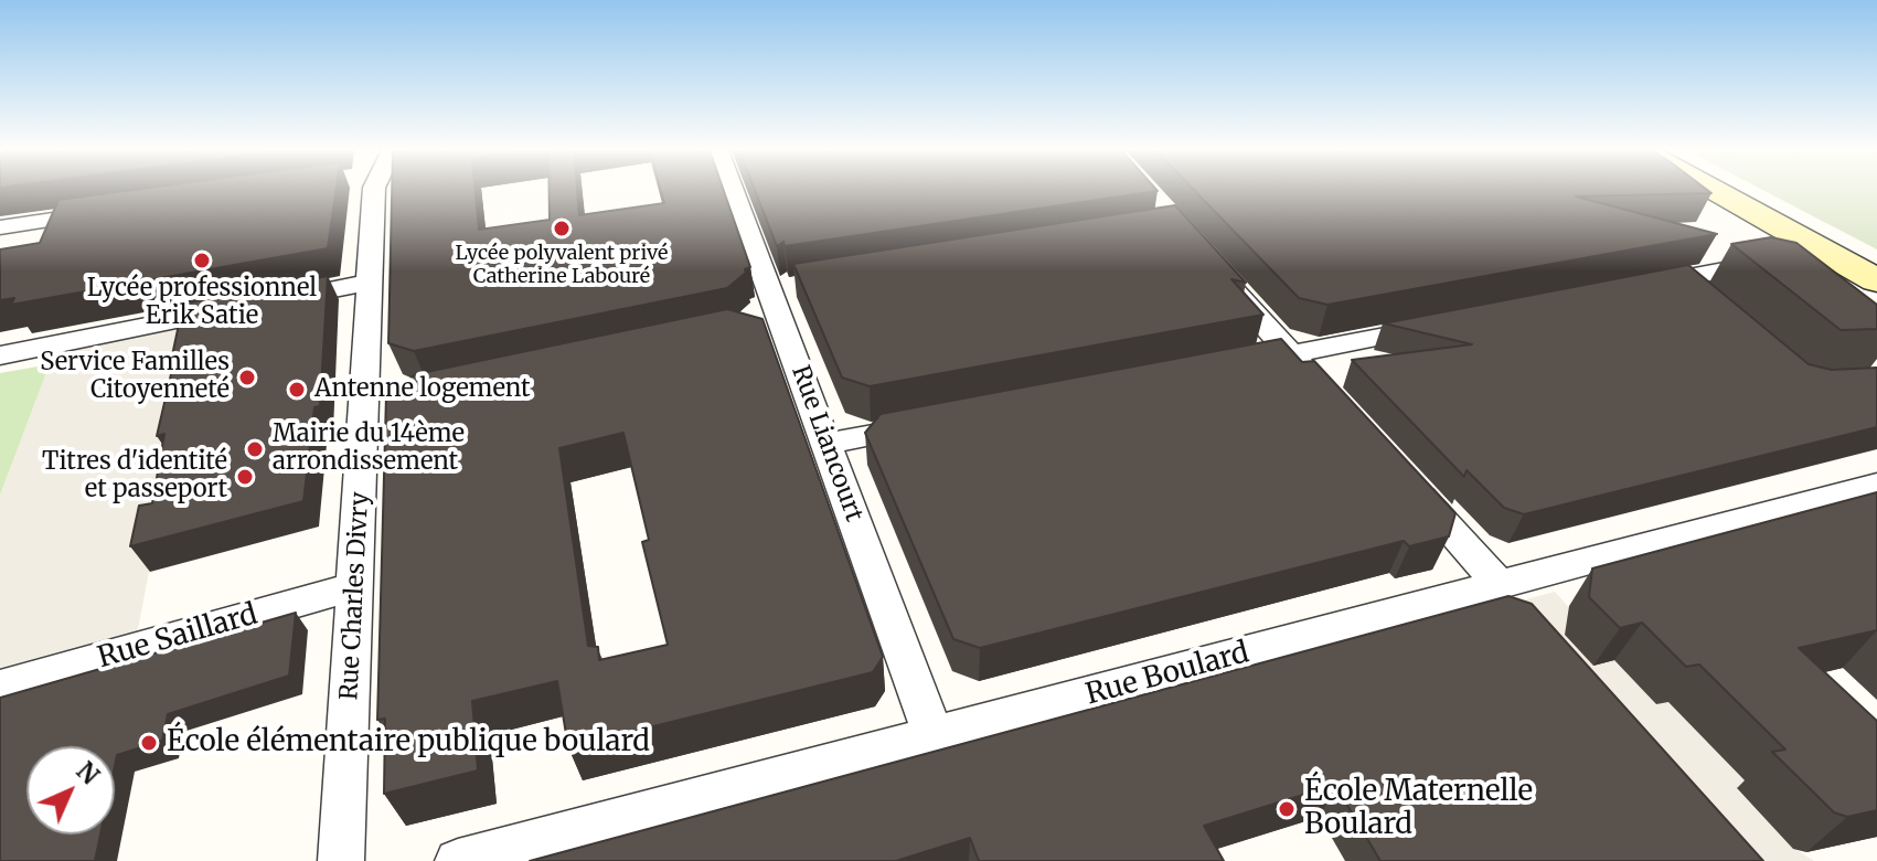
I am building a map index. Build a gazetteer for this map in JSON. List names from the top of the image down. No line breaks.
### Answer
{"streets":{"street":["Rue Liancourt","Rue Charles Divry","Rue Saillard","Rue Boulard"]},"crossings":[["Rue Liancourt","Rue Boulard"],["Rue Charles Divry","Rue Saillard"]],"places":["Lycée polyvalent privé Catherine Labouré","Lycée professionnel Erik Satie","Service Familles Citoyenneté","Antenne logement","Mairie du 14ème arrondissement","Titres d'identité et passeport","École élémentaire publique boulard","École Maternelle Boulard"],"north":"top right"}
